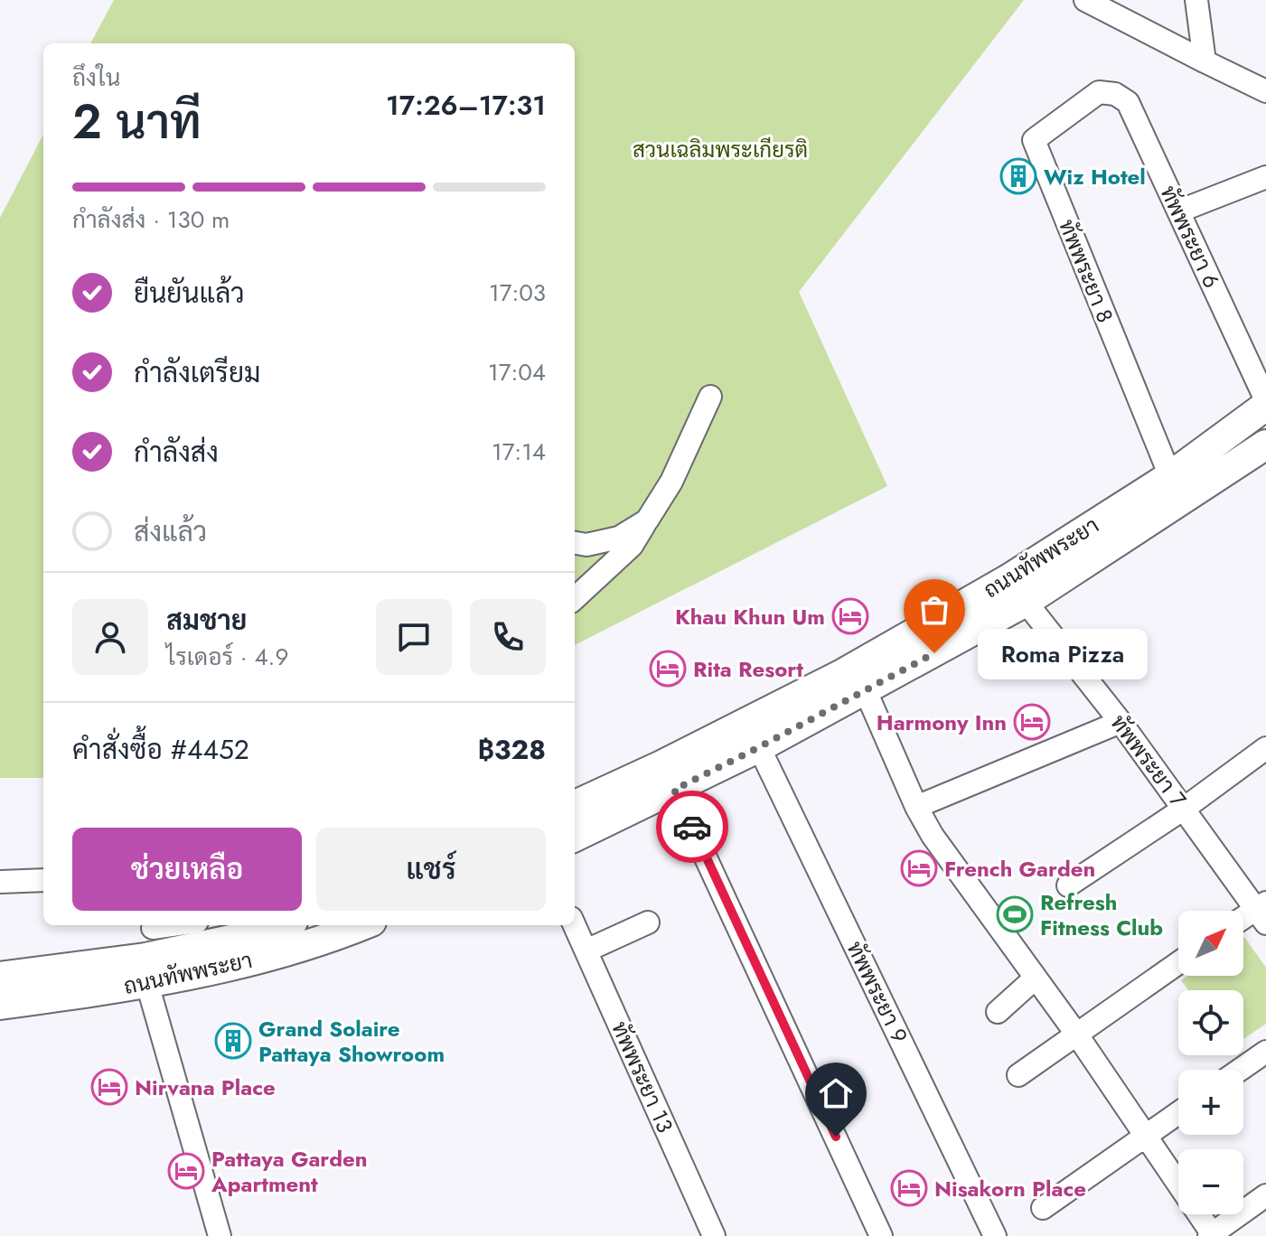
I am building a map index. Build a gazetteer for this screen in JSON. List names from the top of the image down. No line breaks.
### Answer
{"streets":{"main road":["ถนนทัพพระยา"],"street":["ทัพพระยา 6","ทัพพระยา 8","ทัพพระยา 7","ทัพพระยา 9","ทัพพระยา 13"]},"crossings":[["ทัพพระยา 6","ทัพพระยา 8"],["ทัพพระยา 8","ถนนทัพพระยา"],["ถนนทัพพระยา","ทัพพระยา 7"],["ถนนทัพพระยา","ทัพพระยา 9"]],"parks":["สวนเฉลิมพระเกียรติ"],"places":{"building":["Wiz Hotel","Grand Solaire Pattaya Showroom"],"hotel":["Khau Khun Um","Rita Resort","Harmony Inn","French Garden","Nirvana Place","Pattaya Garden Apartment","Nisakorn Place"],"other":["Roma Pizza"],"sports":["Refresh Fitness Club"]},"north":"top right","page":{"heading":["2 นาที","ถึงใน","17:26–17:31"],"panel":["สมชาย","ไรเดอร์ · 4.9","คำสั่งซื้อ #4452","฿328"],"bar":"กำลังส่ง · 130 m","list":[["ยืนยันแล้ว","17:03"],["กำลังเตรียม","17:04"],["กำลังส่ง","17:14"],"ส่งแล้ว"],"bubble":"Roma Pizza","buttons":["ช่วยเหลือ","แชร์"],"map_buttons":["+","−"]}}
